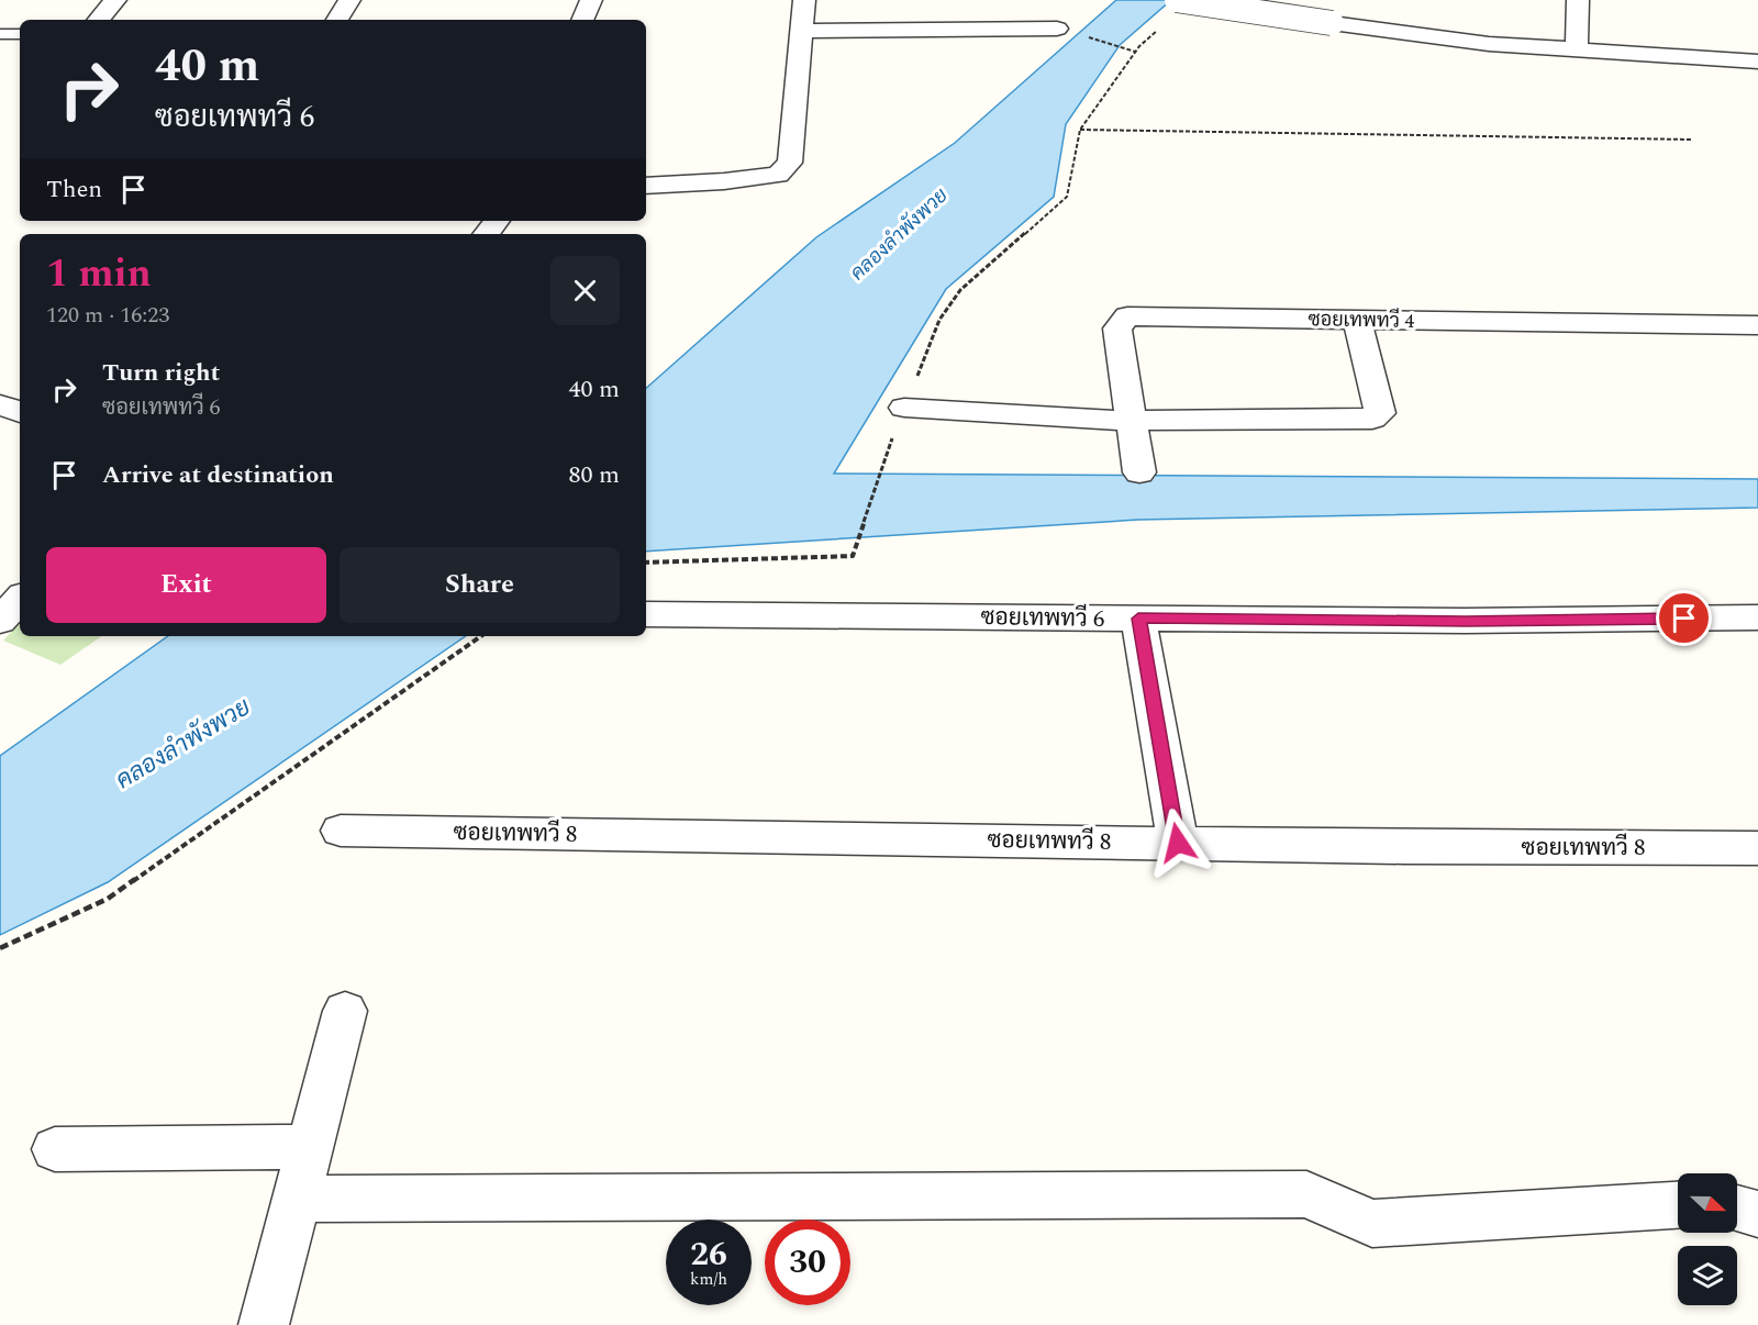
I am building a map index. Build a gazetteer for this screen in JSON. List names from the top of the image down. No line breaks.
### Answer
{"streets":{"street":["ซอยเทพทวี 4","ซอยเทพทวี 6","ซอยเทพทวี 8"]},"water":["คลองลำพังพวย"],"north":"right","page":{"turn":["40 m","ซอยเทพทวี 6"],"then":"Then","heading":["1 min","120 m · 16:23"],"list":[{"name":"Turn right","note":"ซอยเทพทวี 6","value":"40 m"},{"name":"Arrive at destination","value":"80 m"}],"buttons":["Exit","Share"],"speed":"26 km/h","limit":"30"}}
